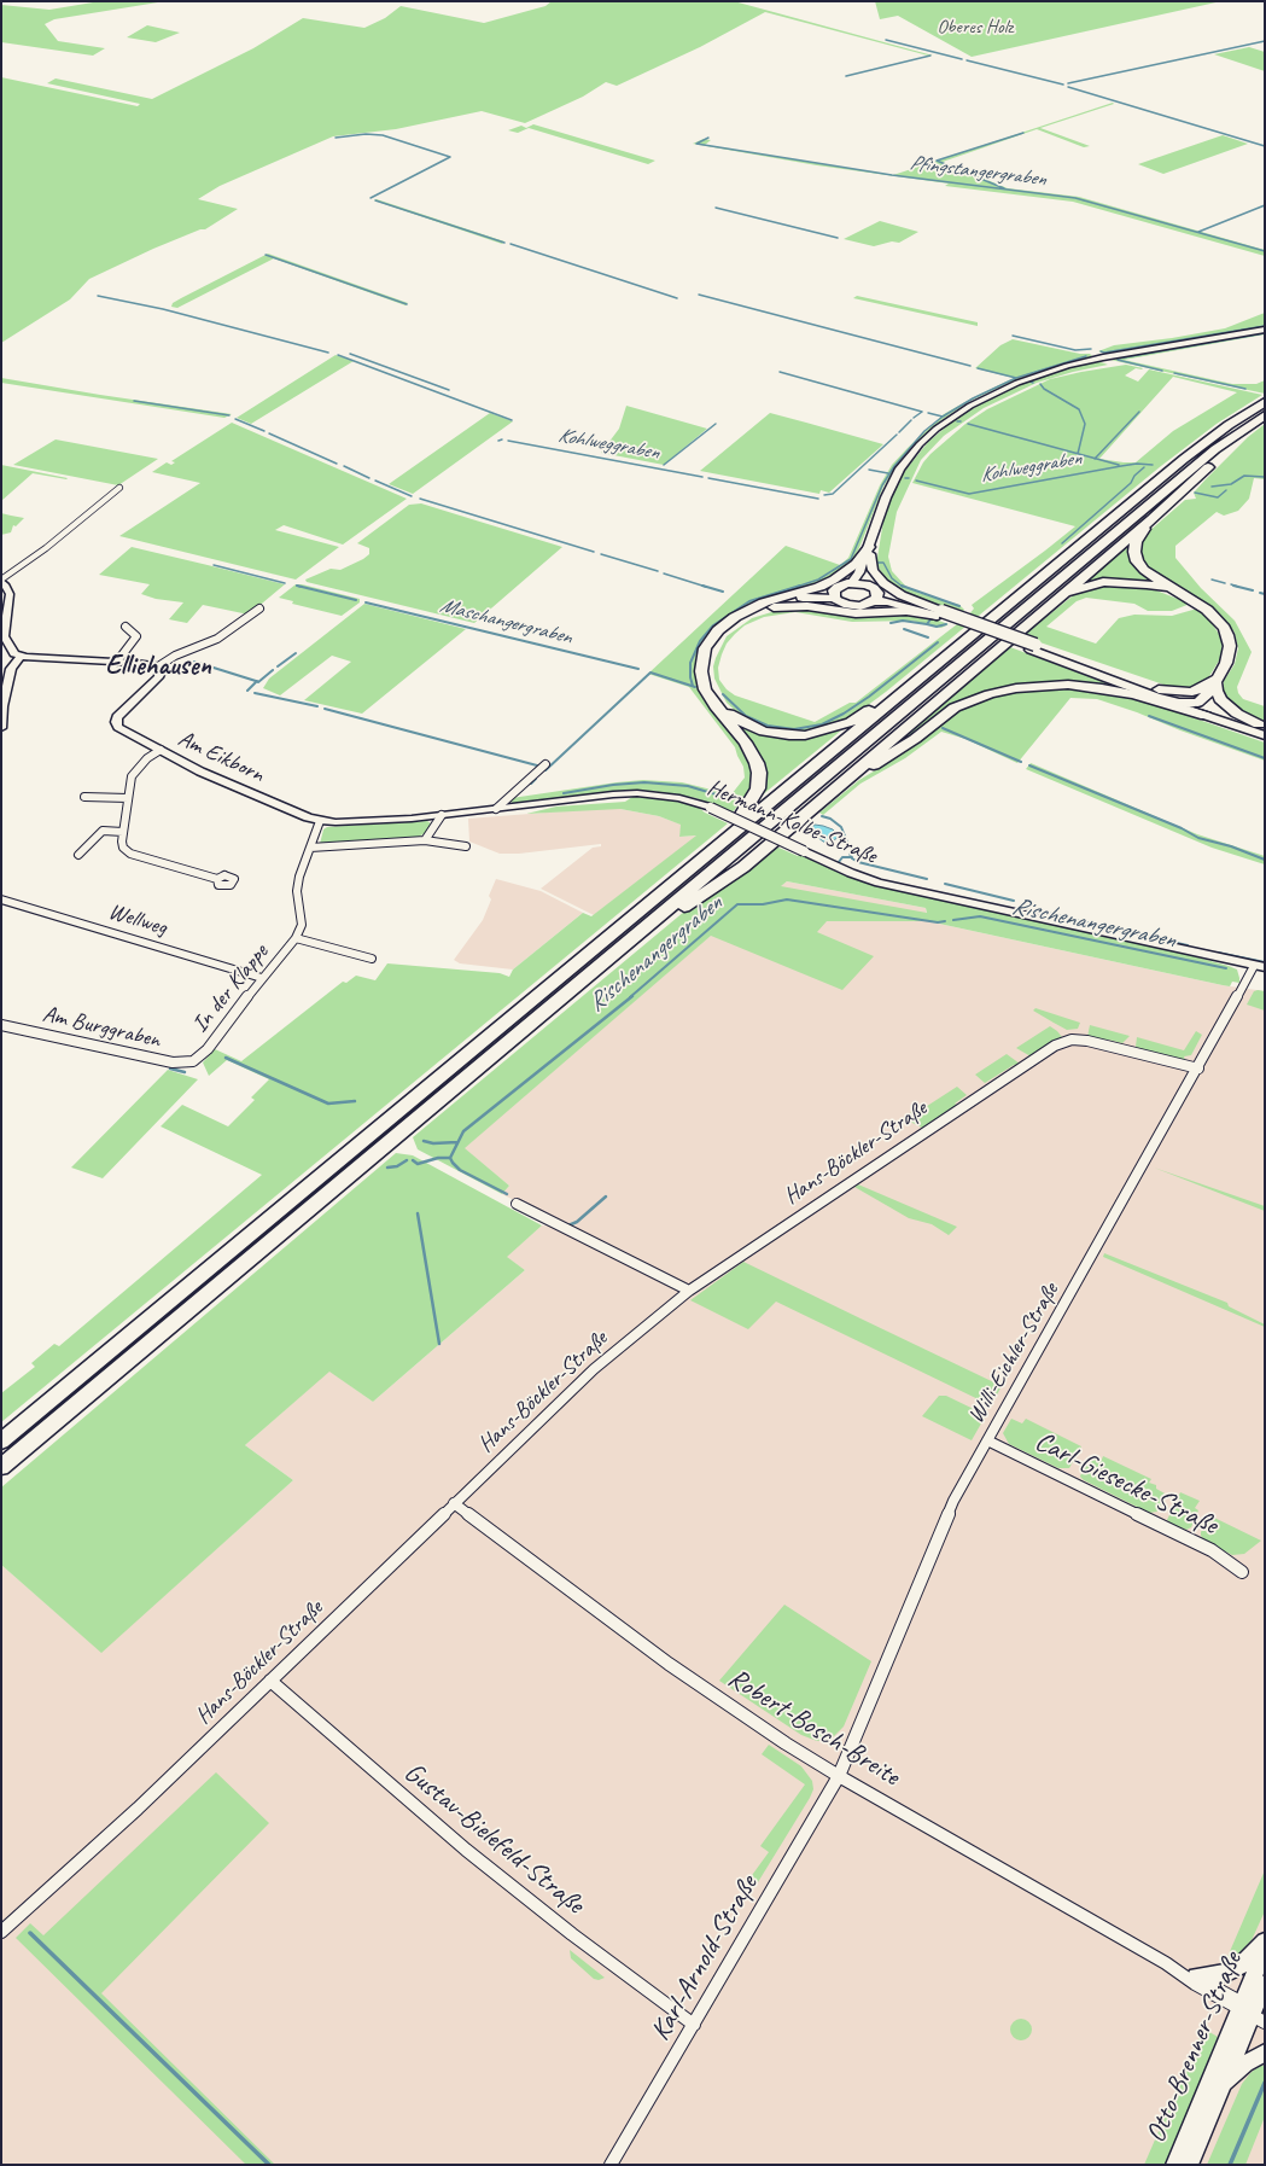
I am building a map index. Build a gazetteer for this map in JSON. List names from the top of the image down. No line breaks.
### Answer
{"streets":{"main road":["Otto-Brenner-Straße"],"street":["Am Eikborn","Hermann-Kolbe-Straße","Wellweg","In der Klappe","Am Burggraben","Hans-Böckler-Straße","Willi-Eichler-Straße","Carl-Giesecke-Straße","Robert-Bosch-Breite","Gustav-Bielefeld-Straße","Karl-Arnold-Straße"]},"crossings":[["Am Eikborn","Hermann-Kolbe-Straße"],["Am Eikborn","In der Klappe"],["Hermann-Kolbe-Straße","Willi-Eichler-Straße"],["Wellweg","In der Klappe"],["In der Klappe","Am Burggraben"],["Hans-Böckler-Straße","Willi-Eichler-Straße"],["Hans-Böckler-Straße","Robert-Bosch-Breite"],["Hans-Böckler-Straße","Gustav-Bielefeld-Straße"],["Willi-Eichler-Straße","Carl-Giesecke-Straße"],["Willi-Eichler-Straße","Robert-Bosch-Breite"],["Willi-Eichler-Straße","Karl-Arnold-Straße"],["Robert-Bosch-Breite","Karl-Arnold-Straße"],["Robert-Bosch-Breite","Otto-Brenner-Straße"],["Gustav-Bielefeld-Straße","Karl-Arnold-Straße"]],"districts":["Elliehausen"],"water":["Pfingstangergraben","Kohlweggraben","Maschangergraben","Rischenangergraben"],"parks":["Oberes Holz"]}
